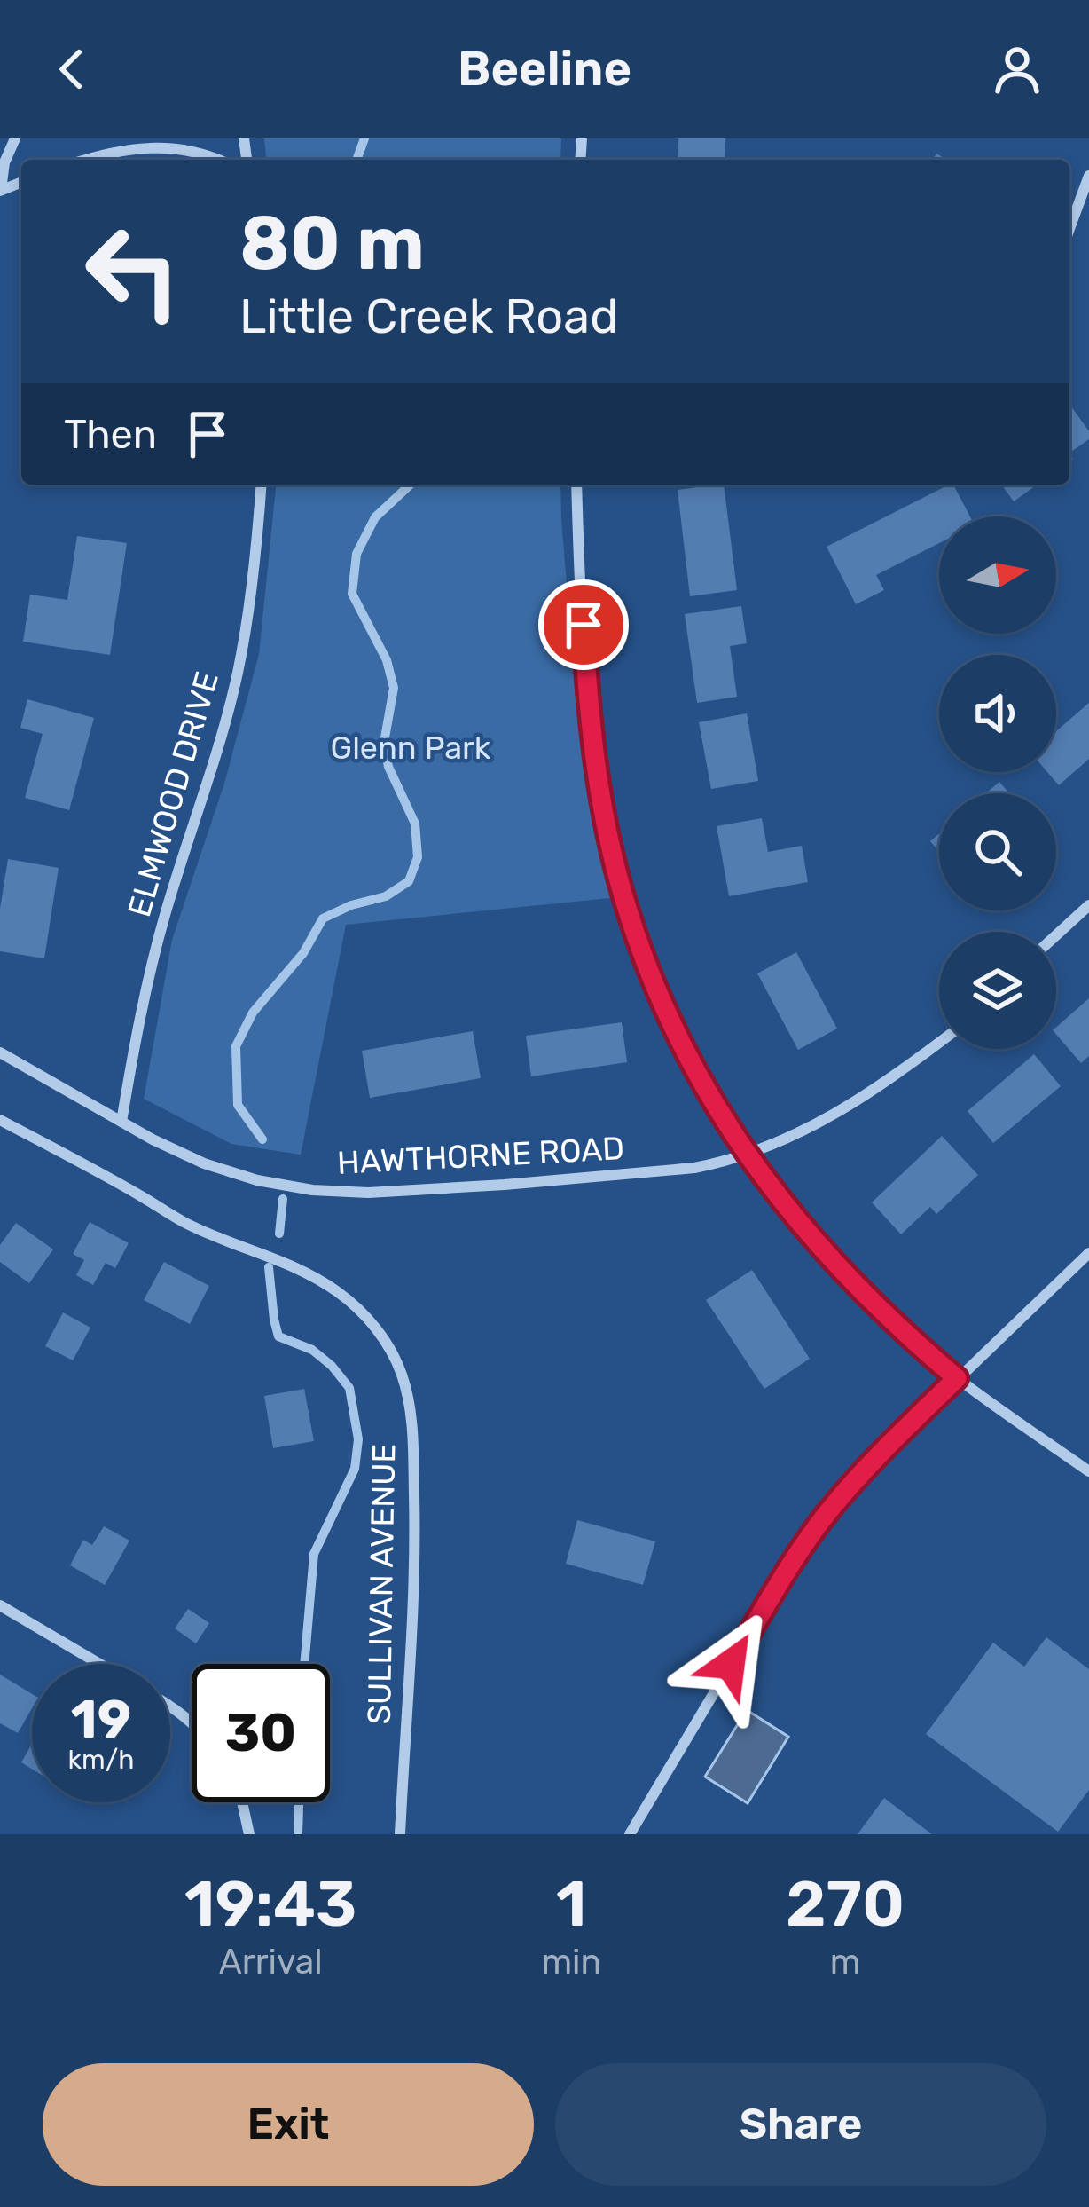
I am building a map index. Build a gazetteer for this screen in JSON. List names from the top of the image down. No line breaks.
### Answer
{"streets":{"street":["ELMWOOD DRIVE","HAWTHORNE ROAD","SULLIVAN AVENUE"]},"crossings":[["ELMWOOD DRIVE","HAWTHORNE ROAD"]],"parks":["Glenn Park"],"north":"right","page":{"header":"Beeline","turn":["80 m","Little Creek Road"],"then":"Then","speed":"19 km/h","limit":"30","eta":["19:43","Arrival","1","min","270","m"],"buttons":["Exit","Share"]}}
